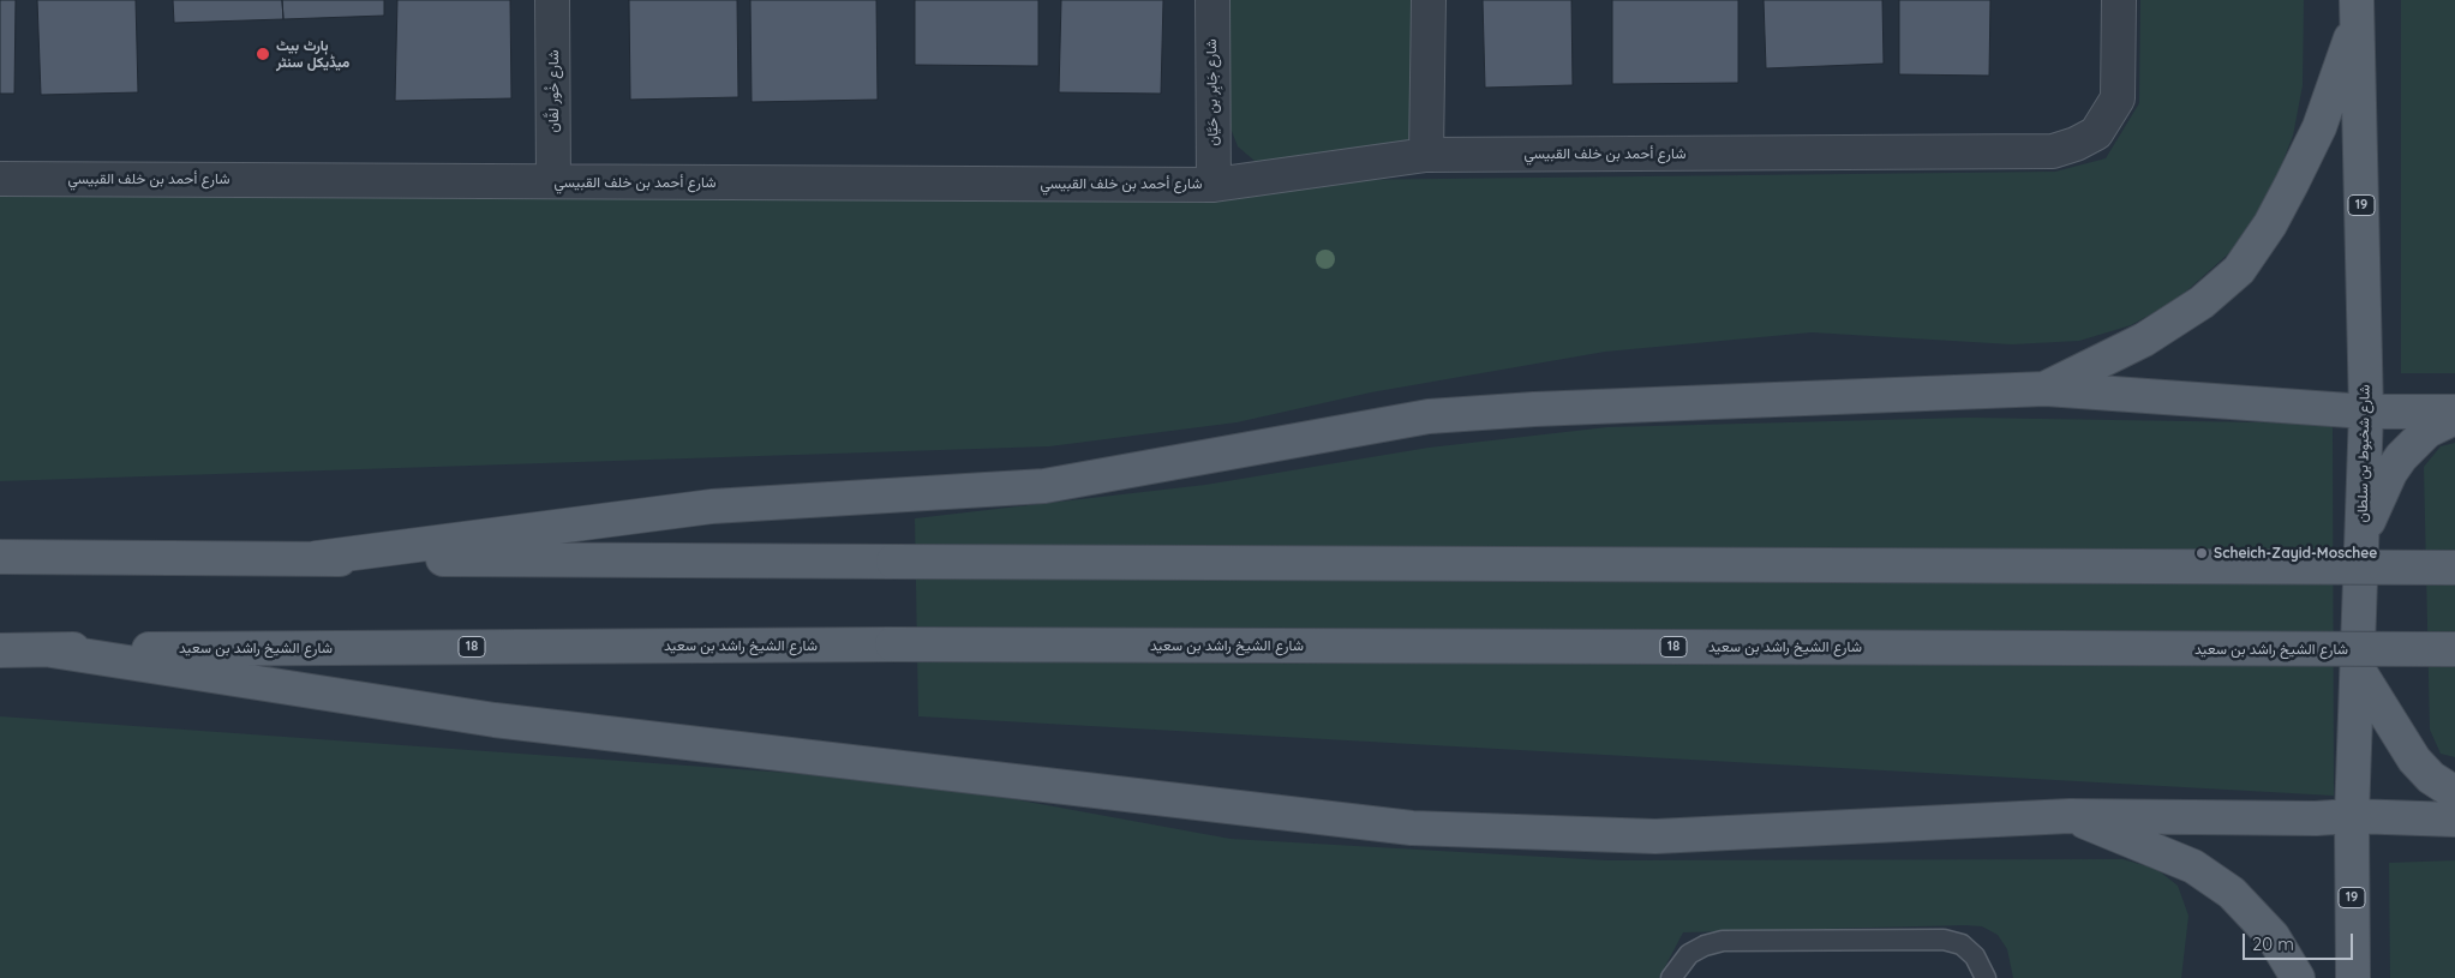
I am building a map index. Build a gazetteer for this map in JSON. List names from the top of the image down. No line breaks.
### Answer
{"streets":{"main road":["19","شارع شخبوط بن سلطان","شارع الشيخ راشد بن سعيد","18"],"street":["شارع خُور لفَّان","شارع جَابِر بن حَيَّان","شارع أحمد بن خلف القبيسي"]},"crossings":[["شارع خُور لفَّان","شارع أحمد بن خلف القبيسي"],["شارع جَابِر بن حَيَّان","شارع أحمد بن خلف القبيسي"]],"places":["ہارٹ بیٹ میڈیکل سنٹر","Scheich-Zayid-Moschee"],"scale_bar":"20 m"}
